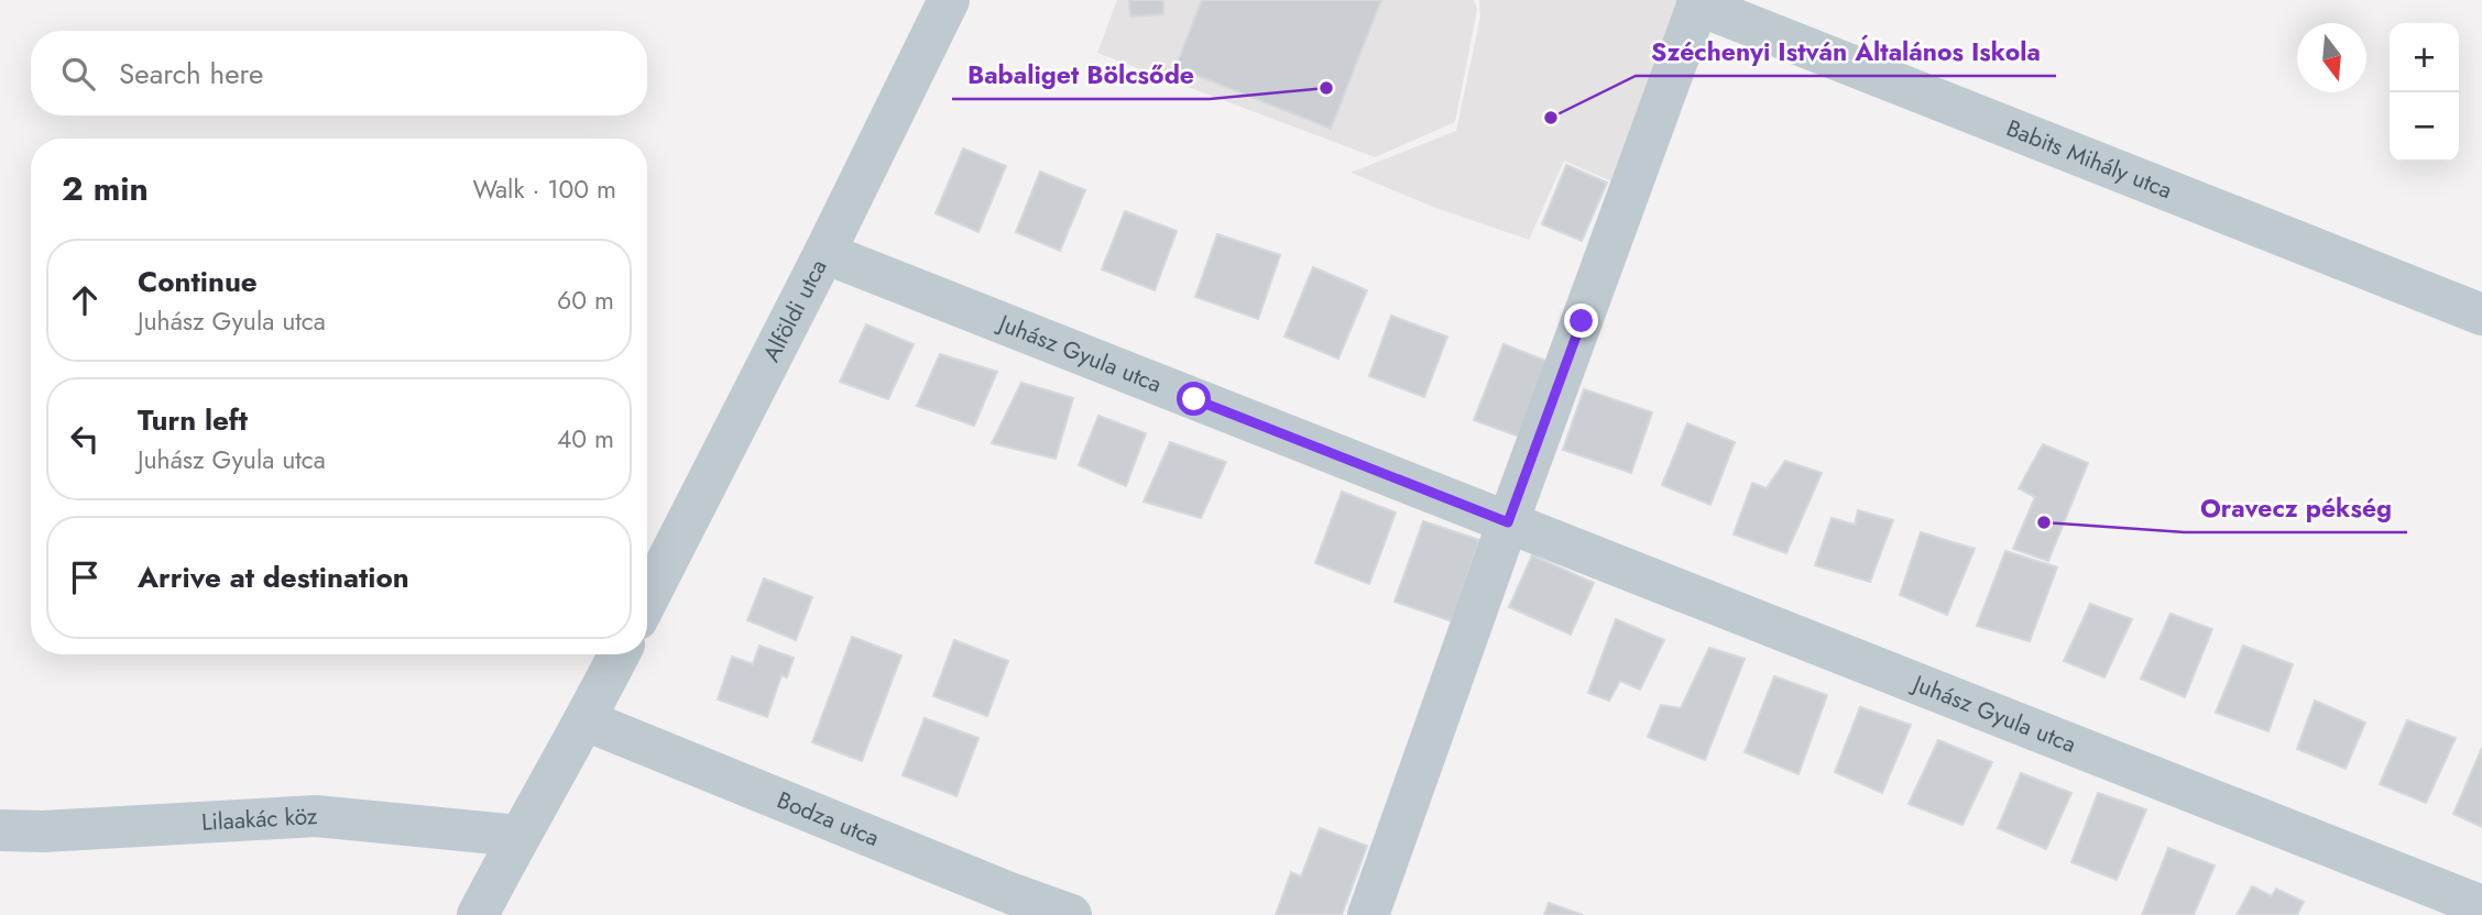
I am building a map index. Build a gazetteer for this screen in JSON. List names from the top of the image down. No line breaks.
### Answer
{"streets":{"street":["Babits Mihály utca","Alföldi utca","Juhász Gyula utca","Bodza utca","Lilaakác köz"]},"crossings":[["Alföldi utca","Juhász Gyula utca"]],"places":["Babaliget Bölcsőde","Széchenyi István Általános Iskola","Oravecz pékség"],"north":"bottom","page":{"map_buttons":["+","−"],"search":"Search here","heading":["2 min","Walk · 100 m"],"list":[["Continue","Juhász Gyula utca","60 m"],["Turn left","Juhász Gyula utca","40 m"],"Arrive at destination"]}}
